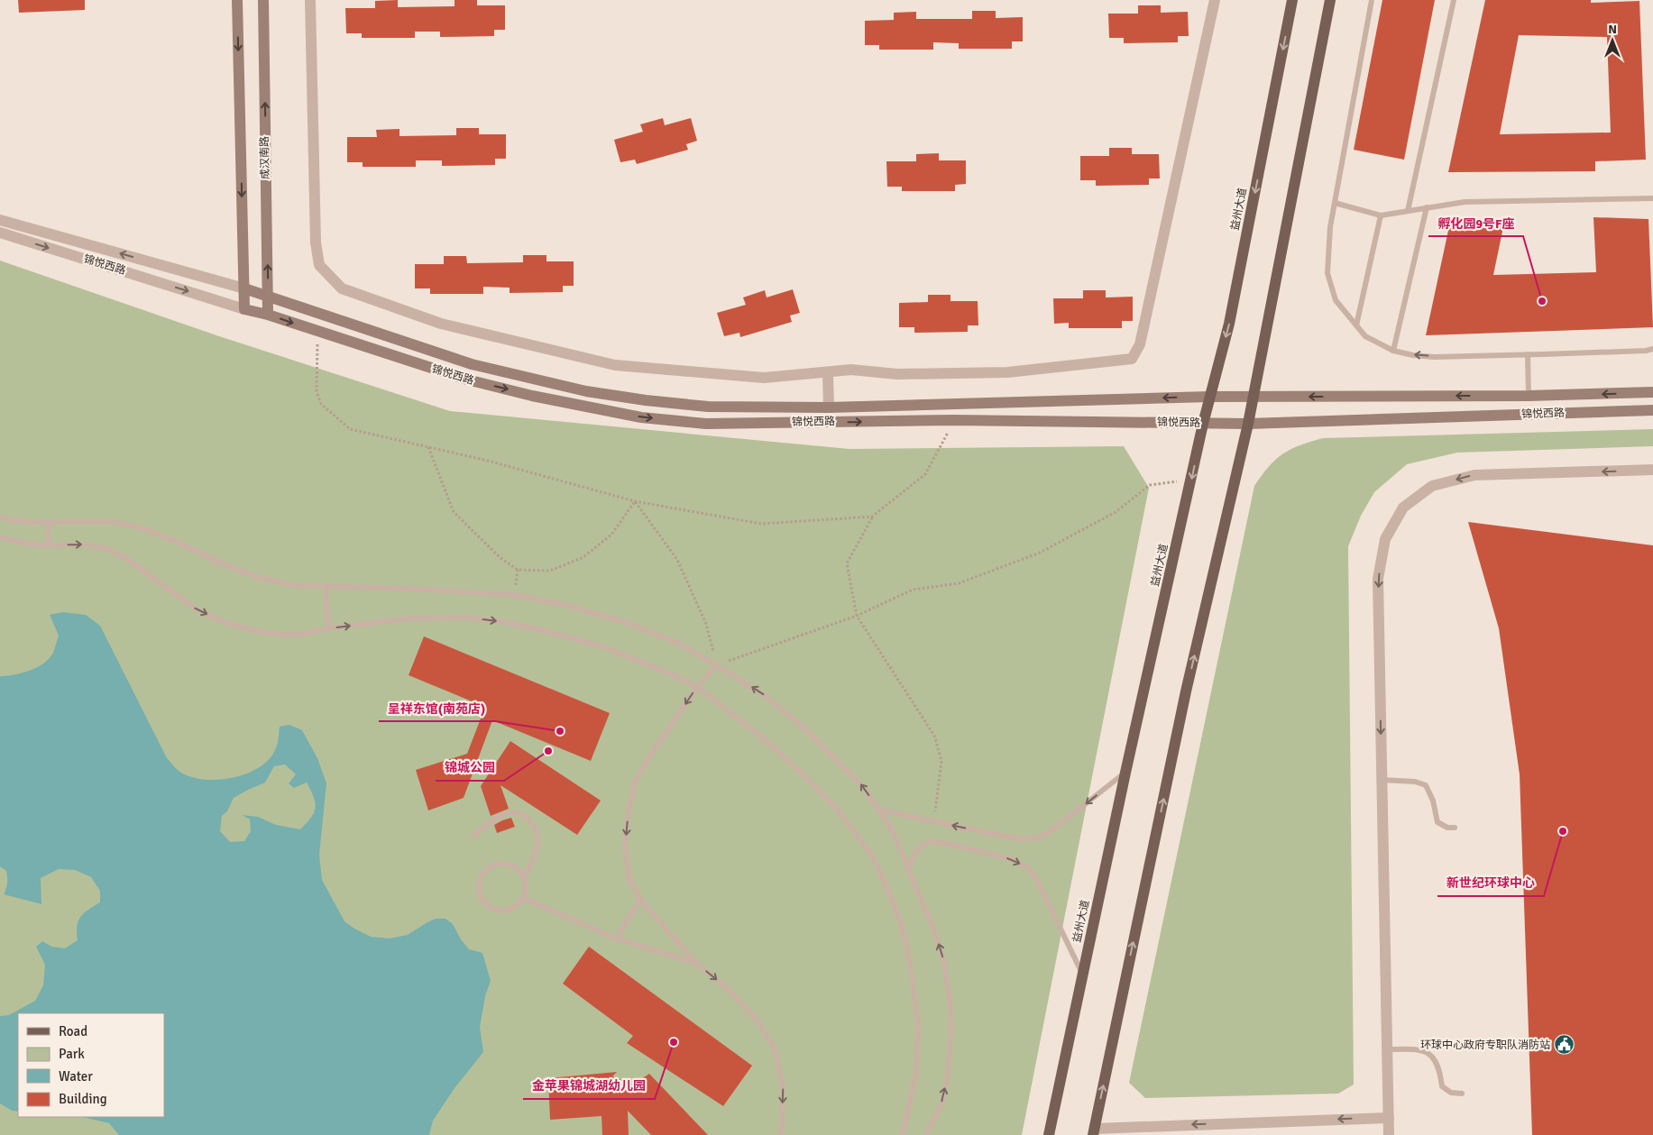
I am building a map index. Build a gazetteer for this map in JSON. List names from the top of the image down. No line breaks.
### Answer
{"streets":{"main road":["成汉南路","益州大道","锦悦西路"]},"crossings":[["成汉南路","锦悦西路"],["益州大道","锦悦西路"]],"places":{"other":["孵化园9号F座","呈祥东馆(南苑店)","锦城公园","新世纪环球中心","金苹果锦城湖幼儿园"],"public building":["环球中心政府专职队消防站"]},"legend":["Road","Park","Water","Building"],"north":"top"}
